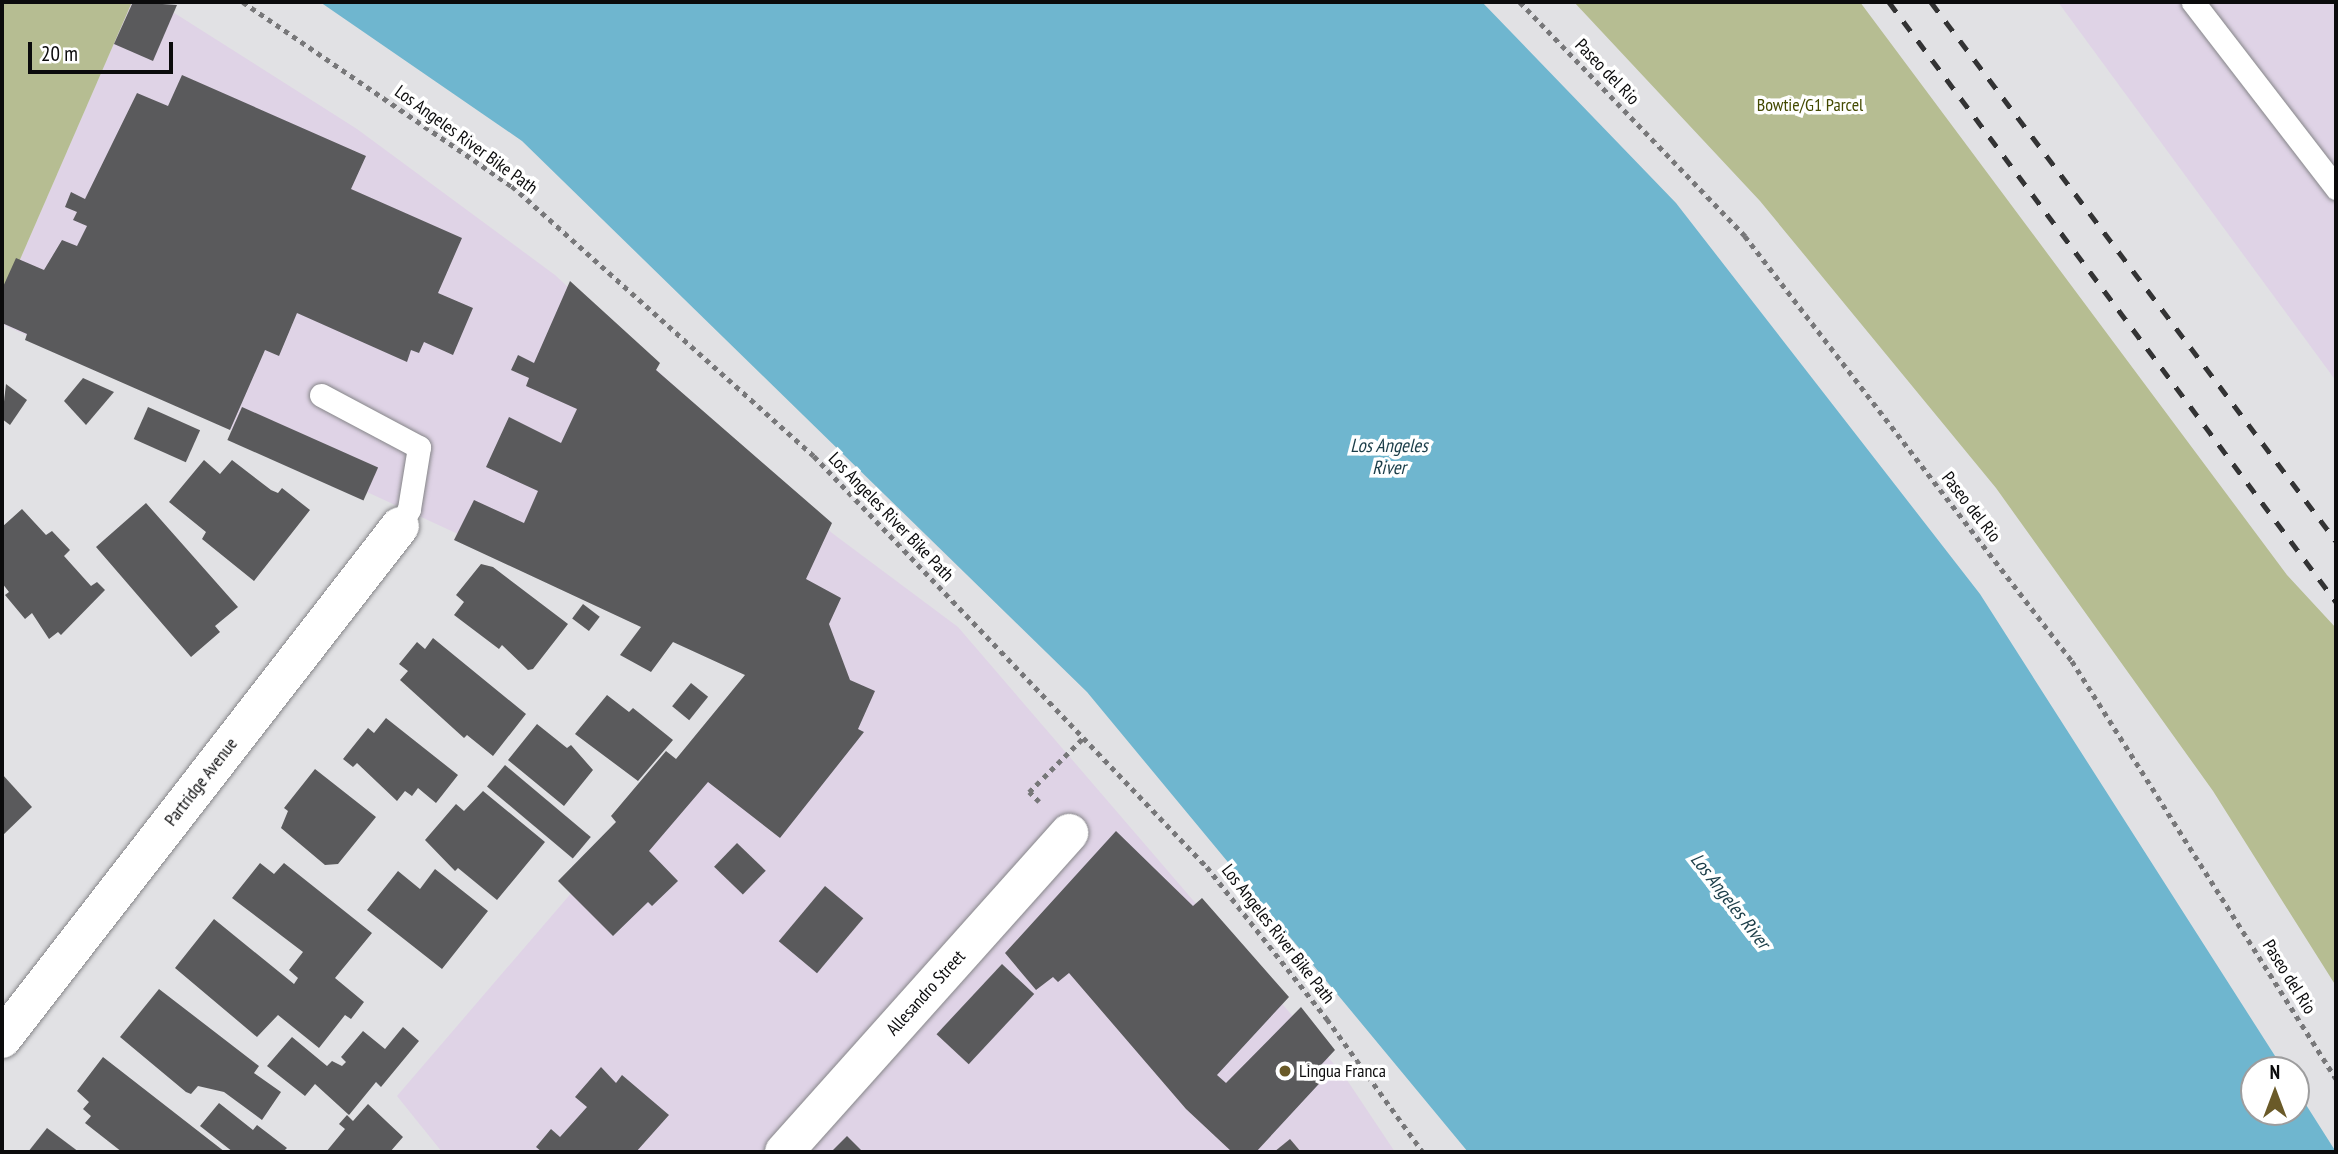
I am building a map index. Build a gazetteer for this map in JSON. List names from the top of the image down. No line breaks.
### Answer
{"streets":{"street":["Partridge Avenue","Allesandro Street"],"path":["Paseo del Rio","Los Angeles River Bike Path"]},"water":["Los Angeles River"],"parks":["Bowtie/G1 Parcel"],"places":["Lingua Franca"],"scale_bar":"20 m","north":"top"}
